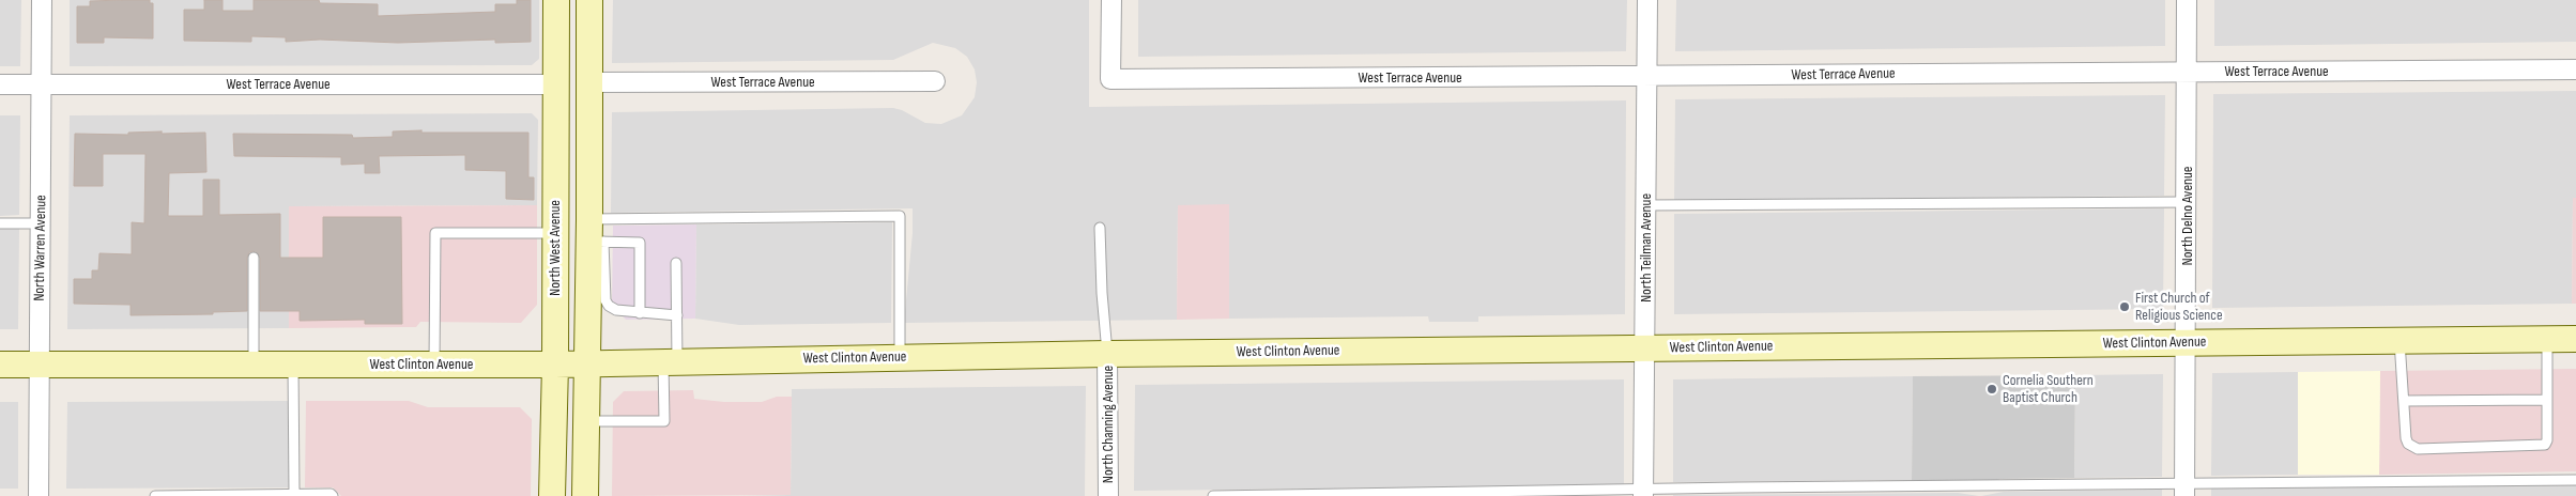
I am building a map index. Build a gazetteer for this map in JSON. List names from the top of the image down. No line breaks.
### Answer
{"streets":{"main road":["North West Avenue","West Clinton Avenue"],"street":["West Terrace Avenue","North Delno Avenue","North Warren Avenue","North Teilman Avenue","North Channing Avenue"]},"crossings":[["West Terrace Avenue","North Delno Avenue"],["West Terrace Avenue","North Warren Avenue"],["West Terrace Avenue","North West Avenue"],["West Terrace Avenue","North Teilman Avenue"],["North Delno Avenue","West Clinton Avenue"],["North Warren Avenue","West Clinton Avenue"],["North West Avenue","West Clinton Avenue"],["North Teilman Avenue","West Clinton Avenue"],["West Clinton Avenue","North Channing Avenue"]],"places":["First Church of Religious Science","Cornelia Southern Baptist Church"]}
